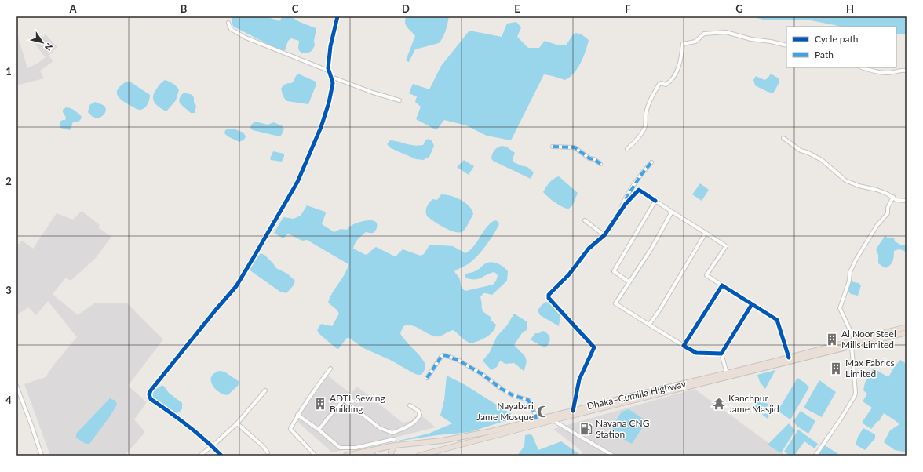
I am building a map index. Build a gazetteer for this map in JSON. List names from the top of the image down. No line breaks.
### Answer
{"streets":{"highway":["Dhaka–Cumilla Highway"]},"places":{"building":["Al Noor Steel Mills Limited","Max Fabrics Limited","ADTL Sewing Building"],"temple":["Kanchpur Jame Masjid"],"mosque":["Nayabari Jame Mosque"],"fuel station":["Navana CNG Station"]},"legend":["Cycle path","Path"],"north":"bottom right","grid":{"columns":["A","B","C","D","E","F","G","H"],"rows":["1","2","3","4"]}}
